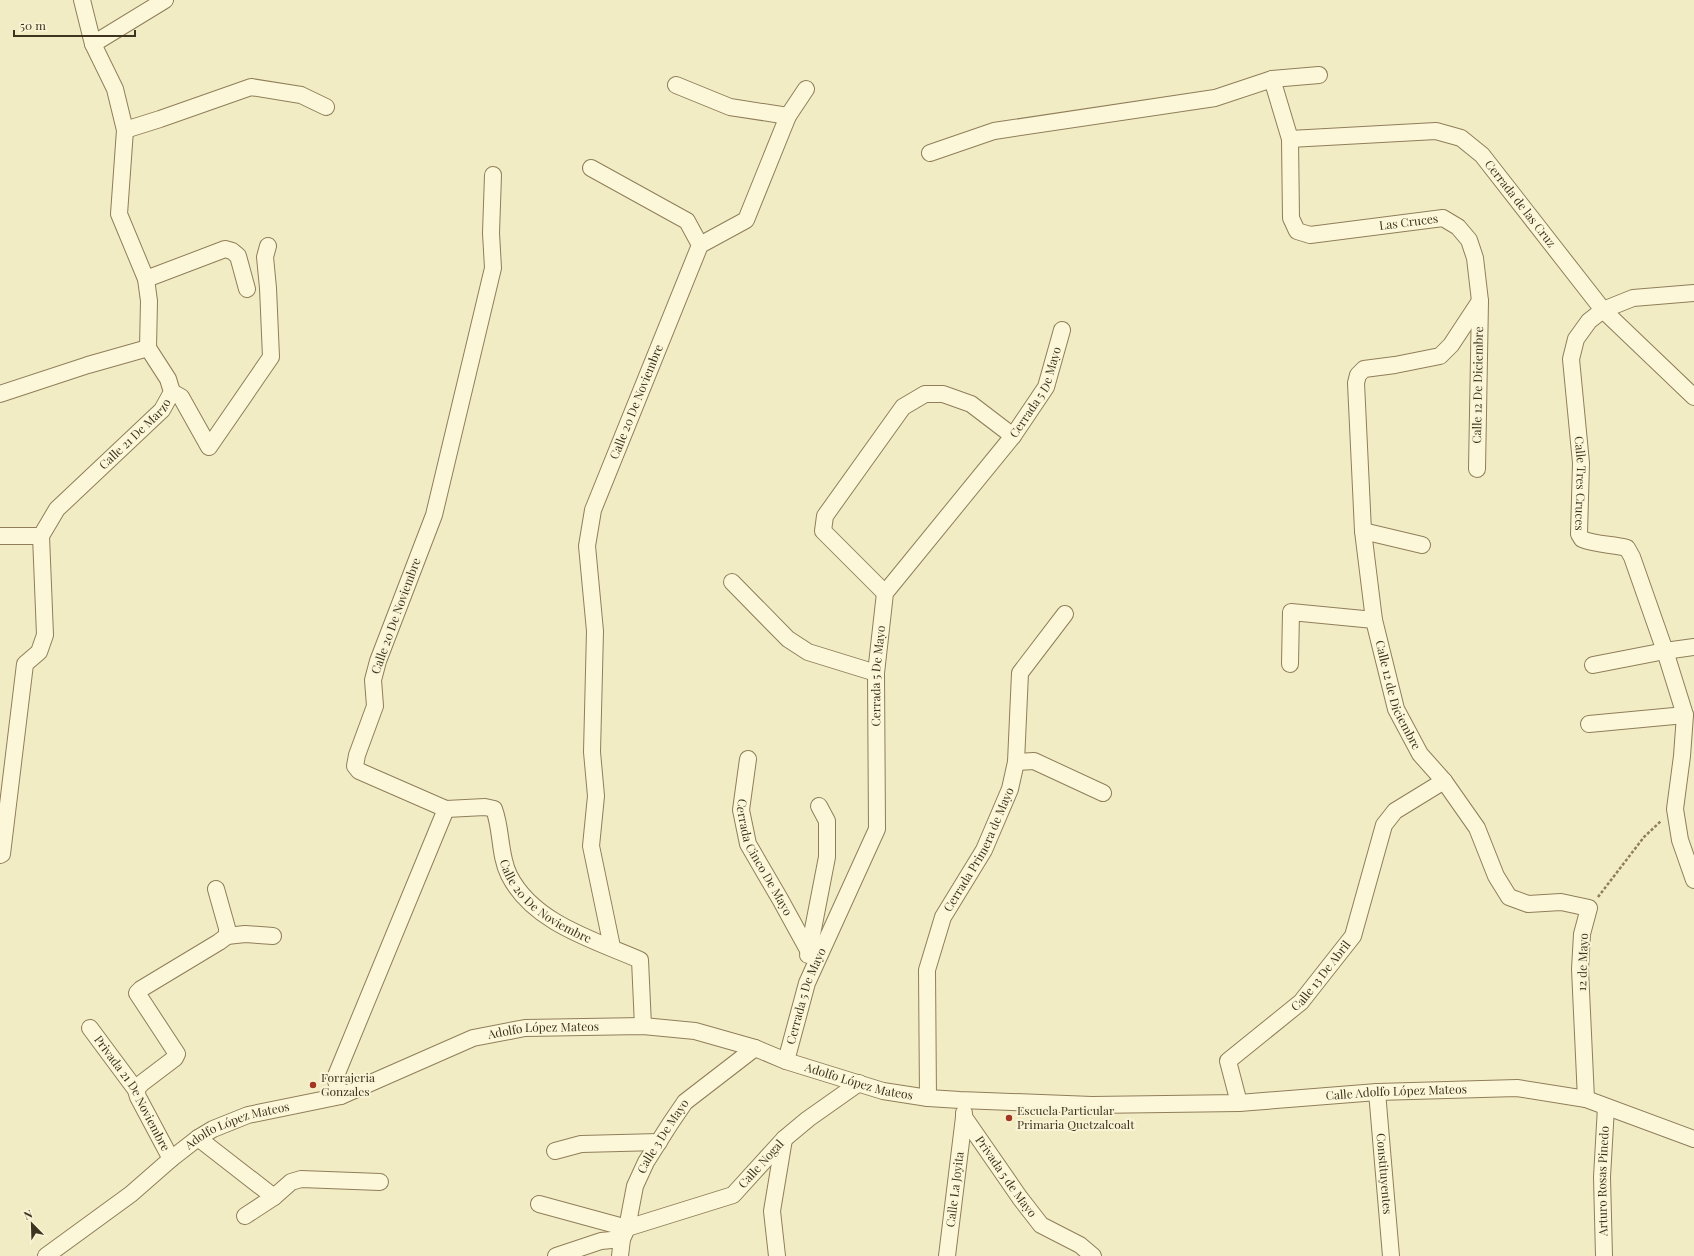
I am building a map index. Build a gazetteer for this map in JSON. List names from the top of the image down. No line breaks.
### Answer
{"streets":{"street":["Cerrada de las Cruz","Las Cruces","Calle 12 De Diciembre","Cerrada 5 De Mayo","Calle 20 De Noviembre","Calle 21 De Marzo","Calle Tres Cruces","Calle 12 de Diciembre","Cerrada Primera de Mayo","Cerrada Cinco De Mayo","12 de Mayo","Calle 13 De Abril","Adolfo López Mateos","Privada 21 De Noviembre","Calle Adolfo López Mateos","Calle 3 De Mayo","Calle Nogal","Constituyentes","Privada 5 de Mayo","Arturo Rosas Pinedo","Calle La Joyita"]},"crossings":[["Cerrada de las Cruz","Las Cruces"],["Cerrada de las Cruz","Calle Tres Cruces"],["Las Cruces","Calle 12 De Diciembre"],["Las Cruces","Calle 12 de Diciembre"],["Calle 12 De Diciembre","Calle 12 de Diciembre"],["Cerrada 5 De Mayo","Adolfo López Mateos"],["Calle 20 De Noviembre","Adolfo López Mateos"],["Calle 12 de Diciembre","12 de Mayo"],["Calle 12 de Diciembre","Calle 13 De Abril"],["Cerrada Primera de Mayo","Adolfo López Mateos"],["12 de Mayo","Calle Adolfo López Mateos"],["Calle 13 De Abril","Calle Adolfo López Mateos"],["Adolfo López Mateos","Privada 21 De Noviembre"],["Adolfo López Mateos","Calle Adolfo López Mateos"],["Adolfo López Mateos","Calle 3 De Mayo"],["Adolfo López Mateos","Calle Nogal"],["Adolfo López Mateos","Calle La Joyita"],["Calle Adolfo López Mateos","Constituyentes"],["Calle Adolfo López Mateos","Arturo Rosas Pinedo"],["Calle 3 De Mayo","Calle Nogal"],["Privada 5 de Mayo","Calle La Joyita"]],"places":["Forrajeria Gonzales","Escuela Particular Primaria Quetzalcoalt"],"scale_bar":"50 m","north":"top left"}
